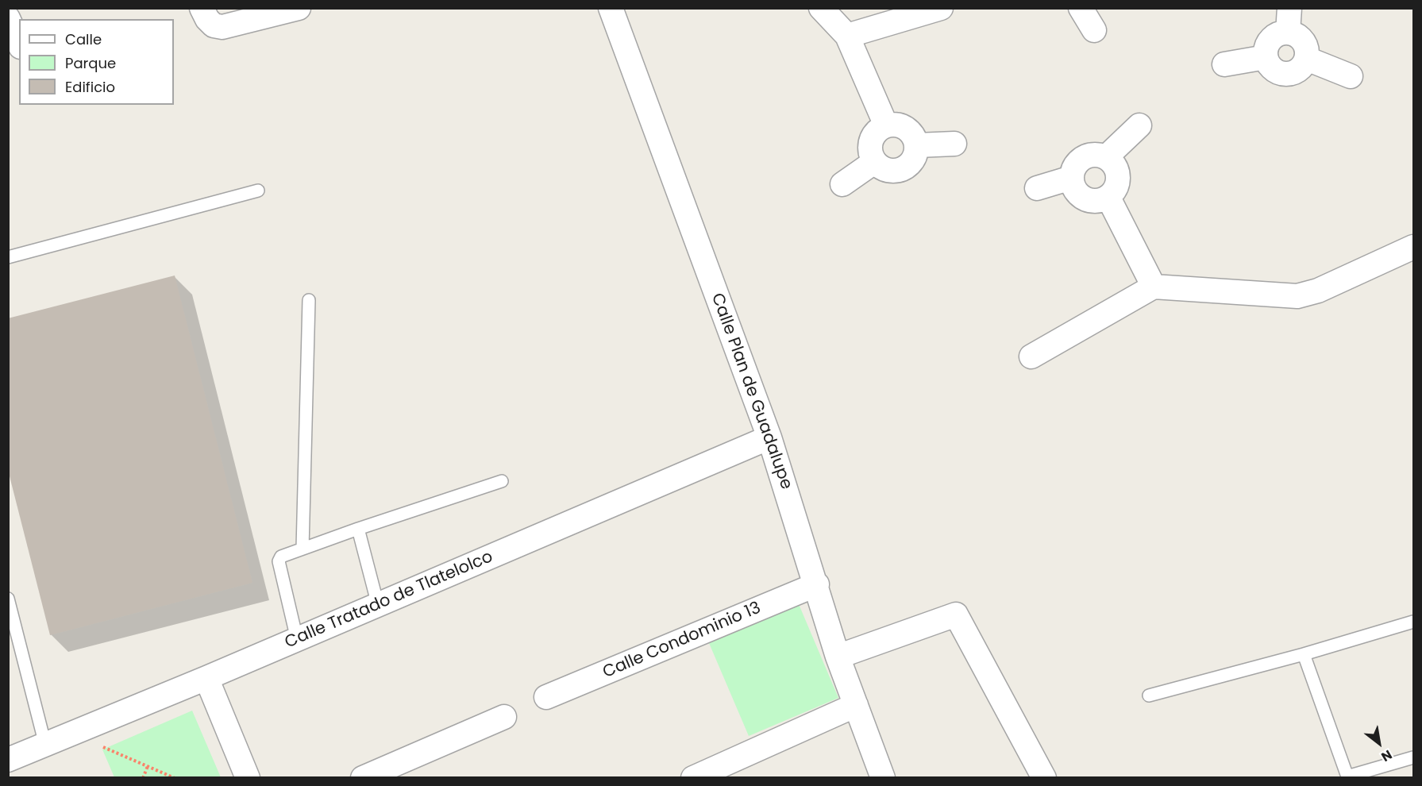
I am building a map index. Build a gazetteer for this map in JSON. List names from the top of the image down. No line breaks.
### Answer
{"streets":{"street":["Calle Plan de Guadalupe","Calle Tratado de Tlatelolco","Calle Condominio 13"]},"crossings":[["Calle Plan de Guadalupe","Calle Tratado de Tlatelolco"],["Calle Plan de Guadalupe","Calle Condominio 13"]],"legend":["Calle","Parque","Edificio"],"north":"bottom right"}
